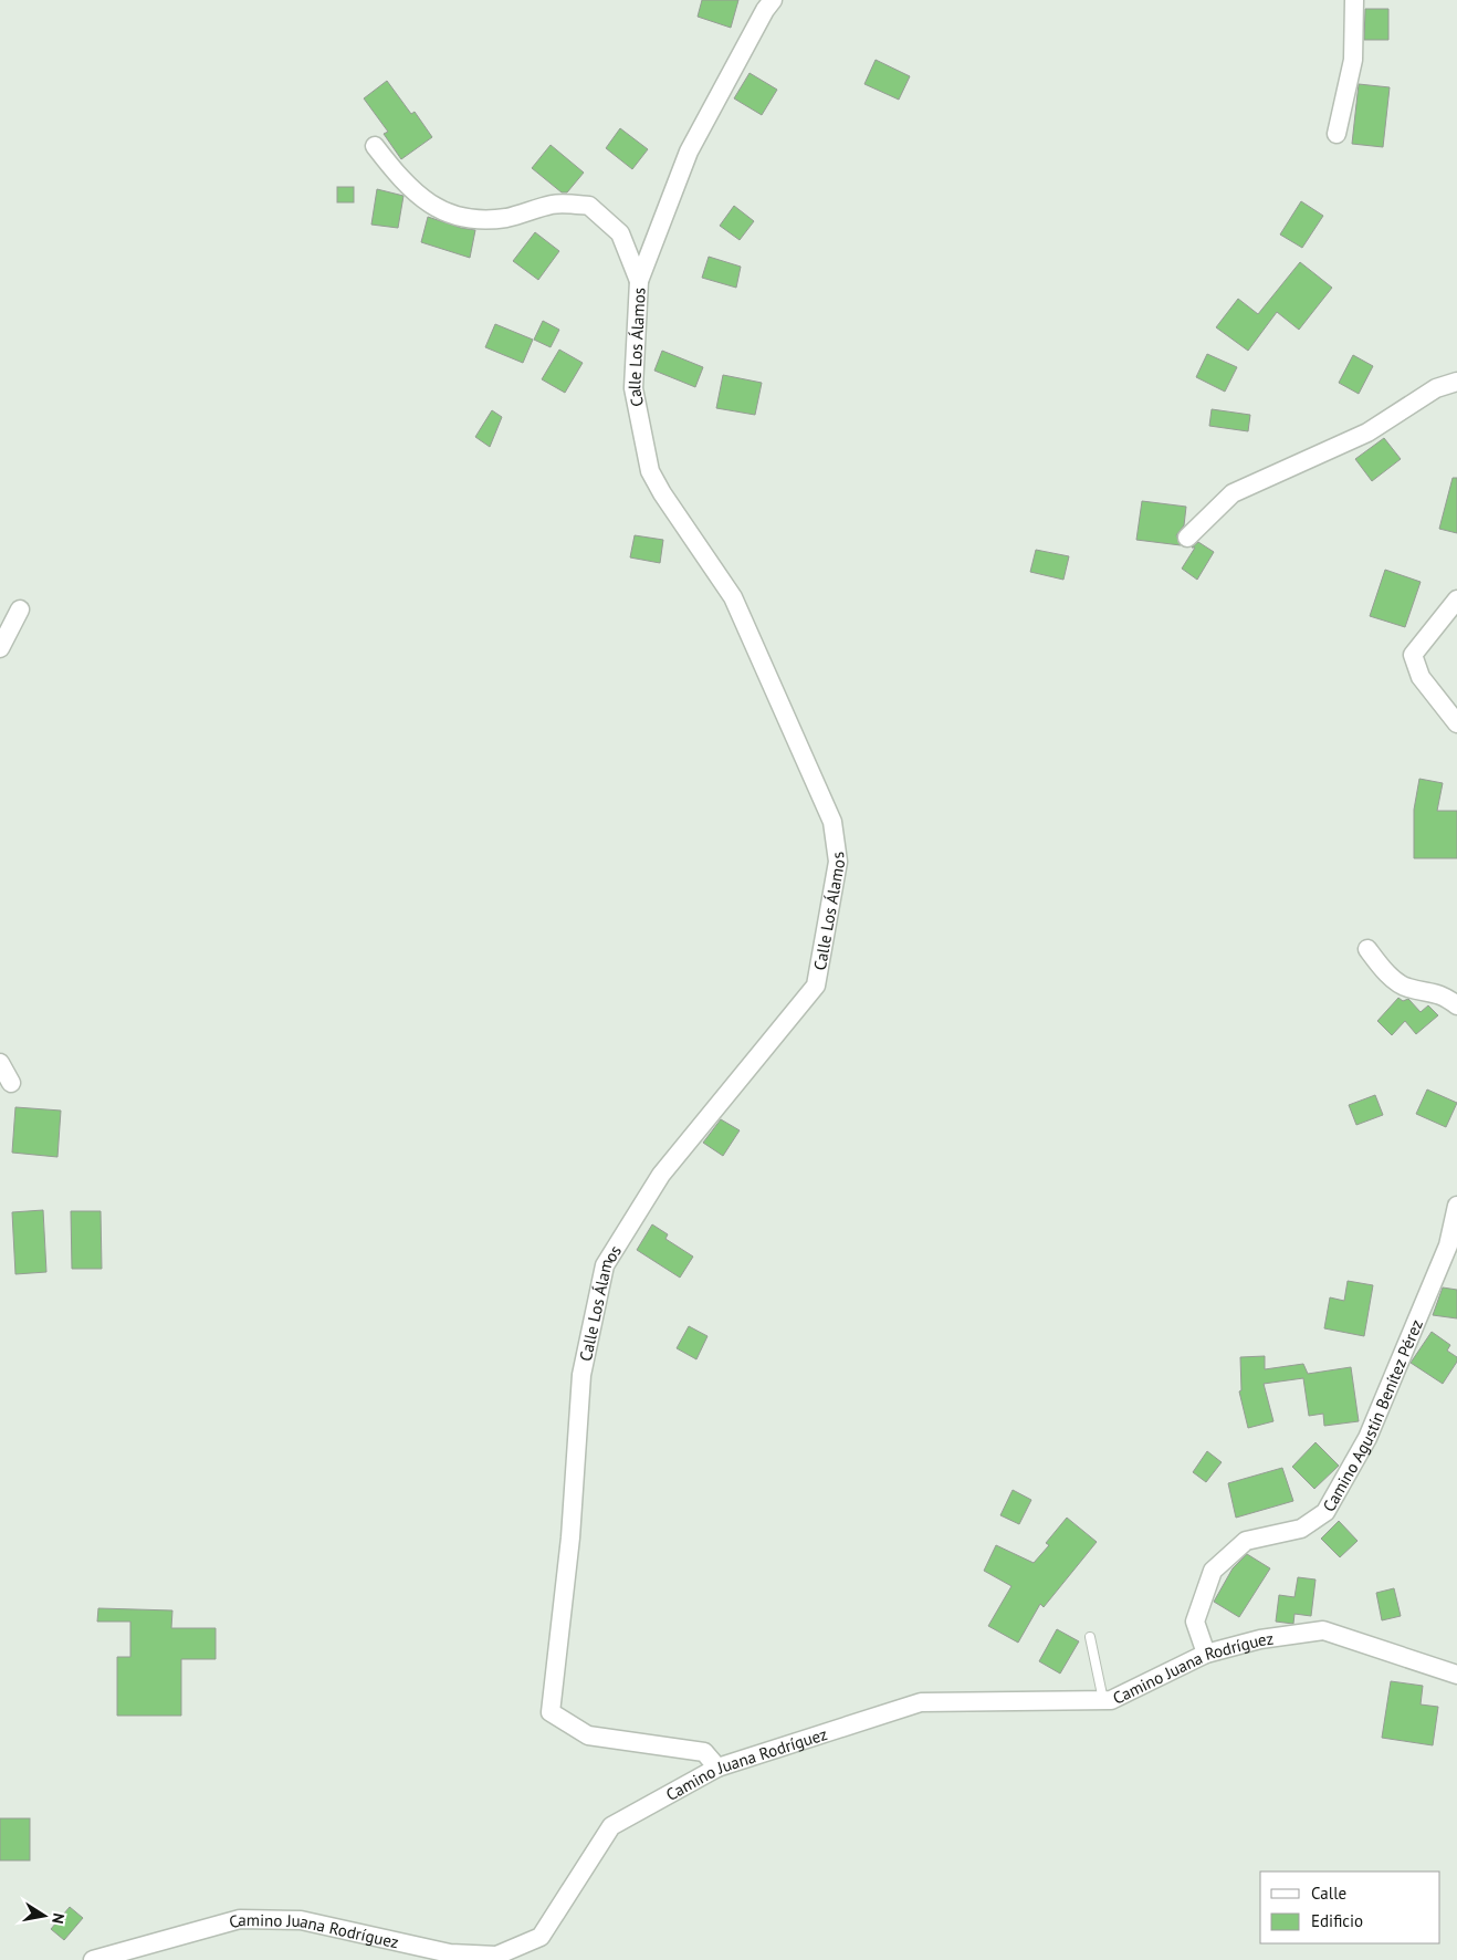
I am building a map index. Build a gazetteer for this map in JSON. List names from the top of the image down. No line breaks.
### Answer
{"streets":{"street":["Calle Los Álamos","Camino Agustín Benítez Pérez","Camino Juana Rodríguez"]},"crossings":[["Calle Los Álamos","Camino Juana Rodríguez"],["Camino Agustín Benítez Pérez","Camino Juana Rodríguez"]],"legend":["Calle","Edificio"],"north":"right"}
